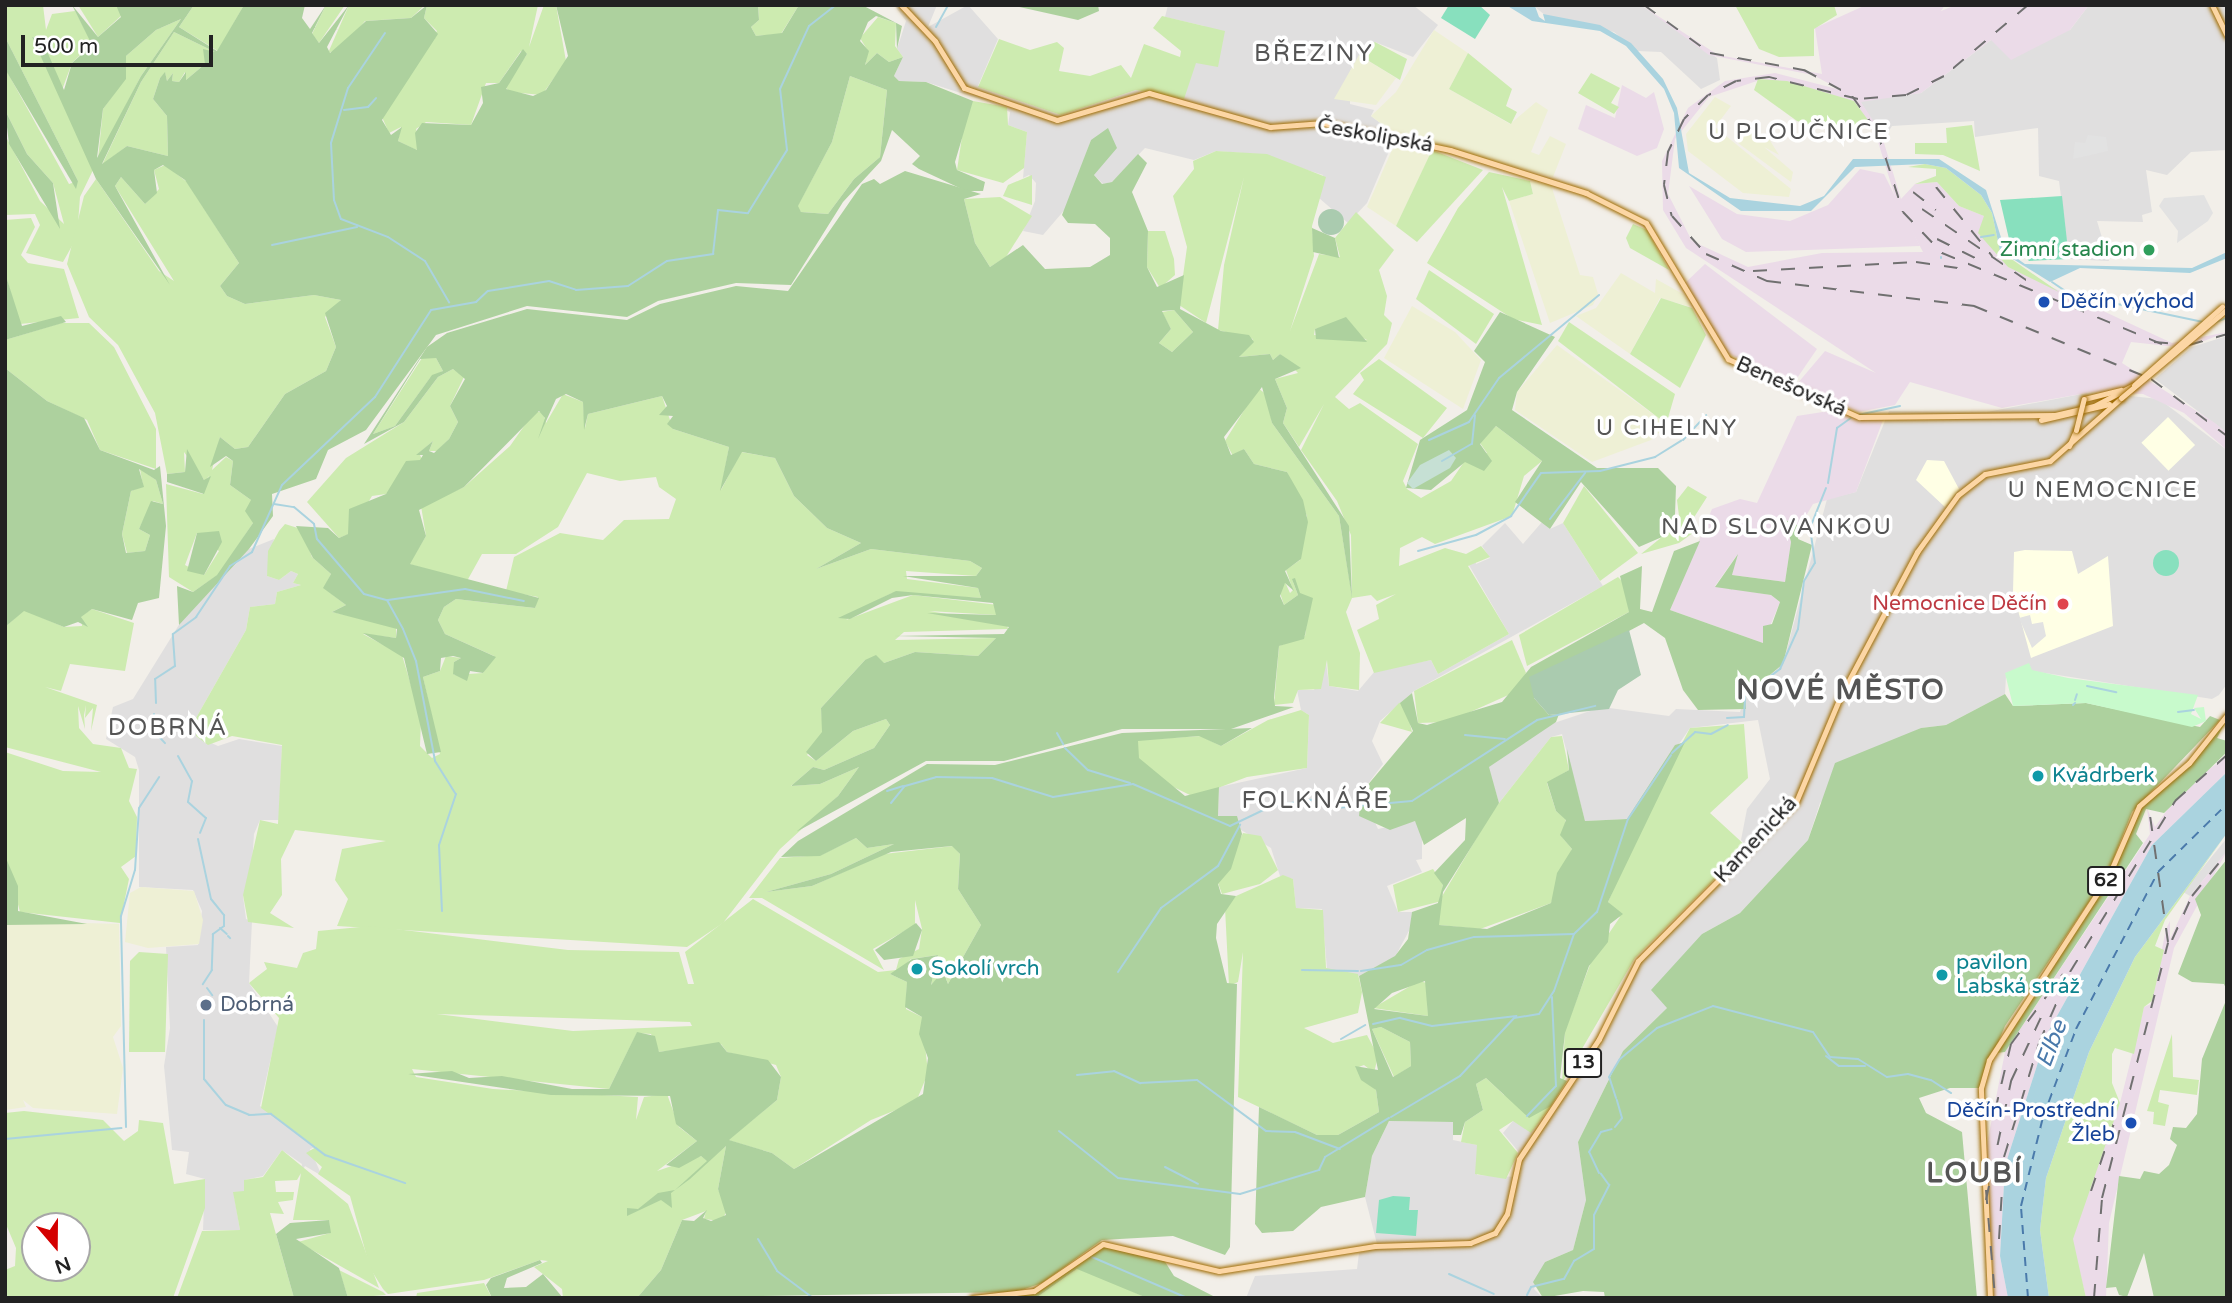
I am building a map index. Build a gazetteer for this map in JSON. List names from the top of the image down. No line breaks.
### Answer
{"streets":{"main road":["Českolipská","Benešovská","Kamenická","62","13"]},"crossings":[["Českolipská","Benešovská"],["Kamenická","13"]],"districts":["BŘEZINY","U PLOUČNICE","U CIHELNY","U NEMOCNICE","NAD SLOVANKOU","NOVÉ MĚSTO","DOBRNÁ","FOLKNÁŘE","LOUBÍ"],"water":["Elbe"],"places":["Zimní stadion","Děčín východ","Nemocnice Děčín","Kvádrberk","Sokolí vrch","pavilon Labská stráž","Dobrná","Děčín-Prostřední Žleb"],"scale_bar":"500 m","north":"bottom"}
